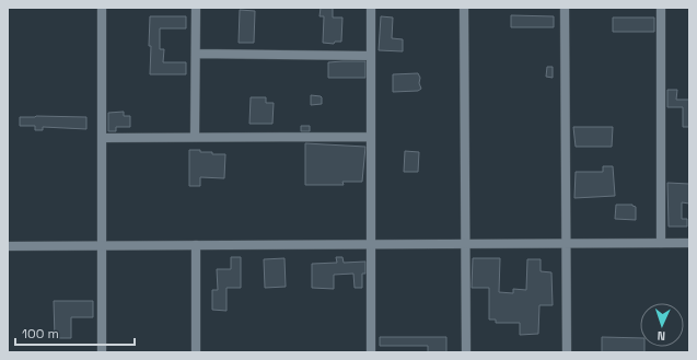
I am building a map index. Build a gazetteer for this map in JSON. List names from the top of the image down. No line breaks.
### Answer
{"scale_bar":"100 m","north":"bottom"}
